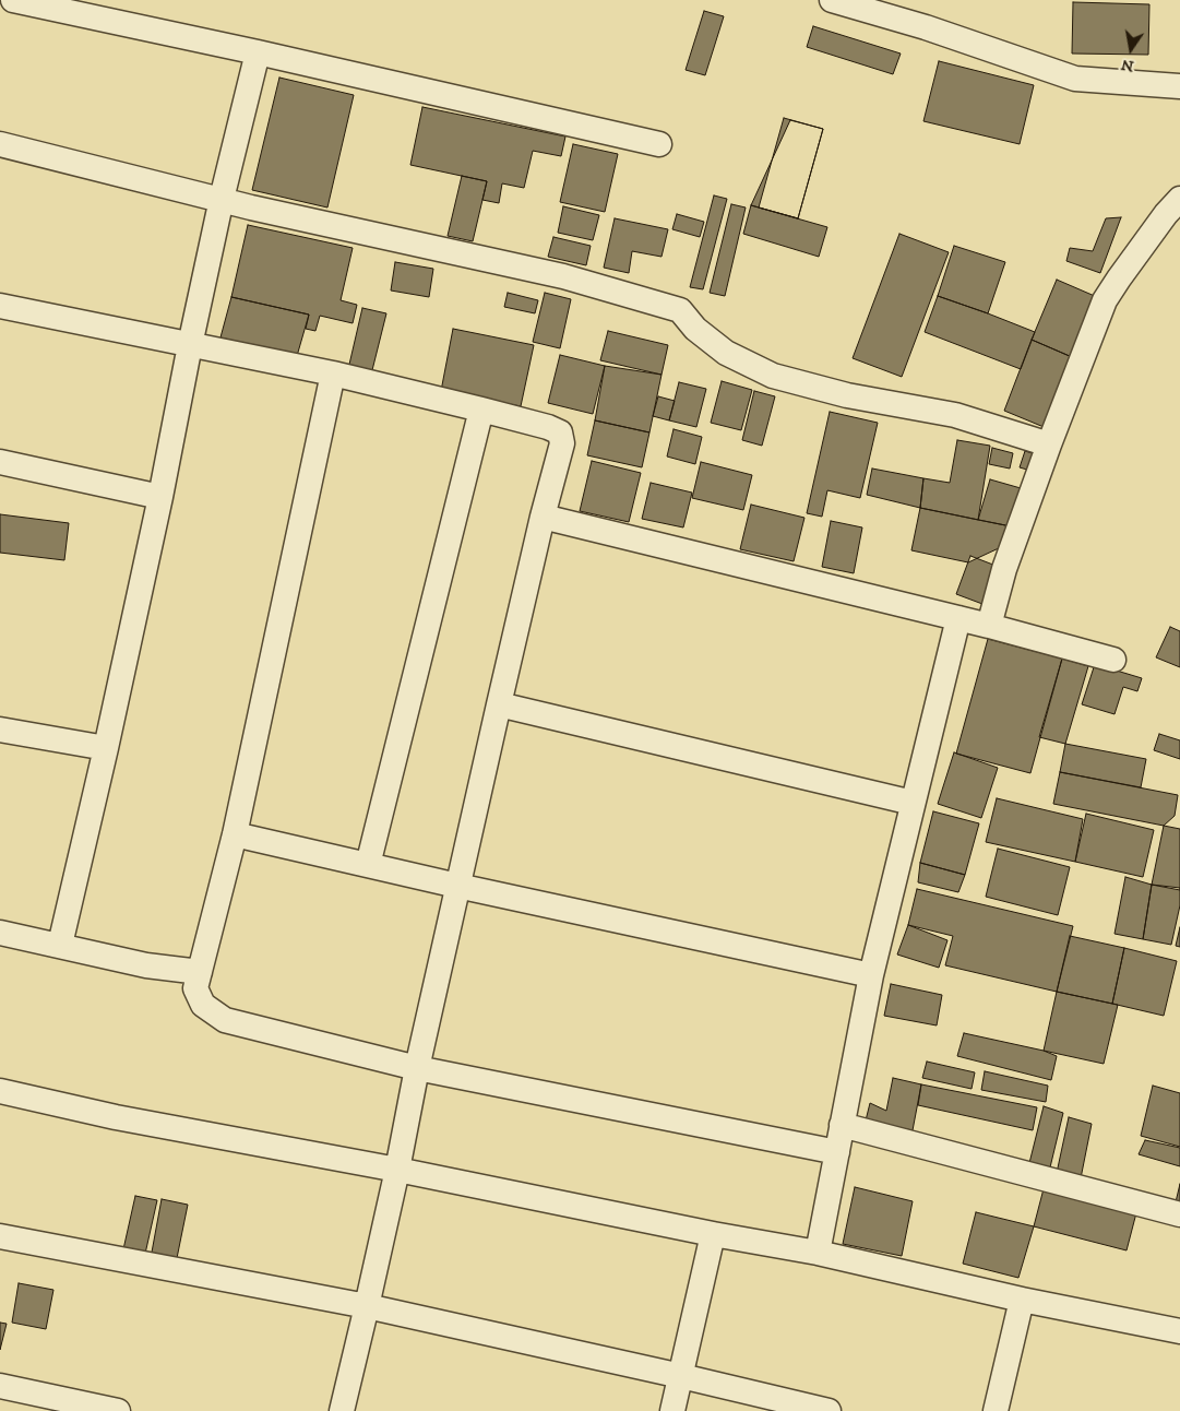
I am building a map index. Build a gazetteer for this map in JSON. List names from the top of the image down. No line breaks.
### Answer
{"north":"bottom"}
